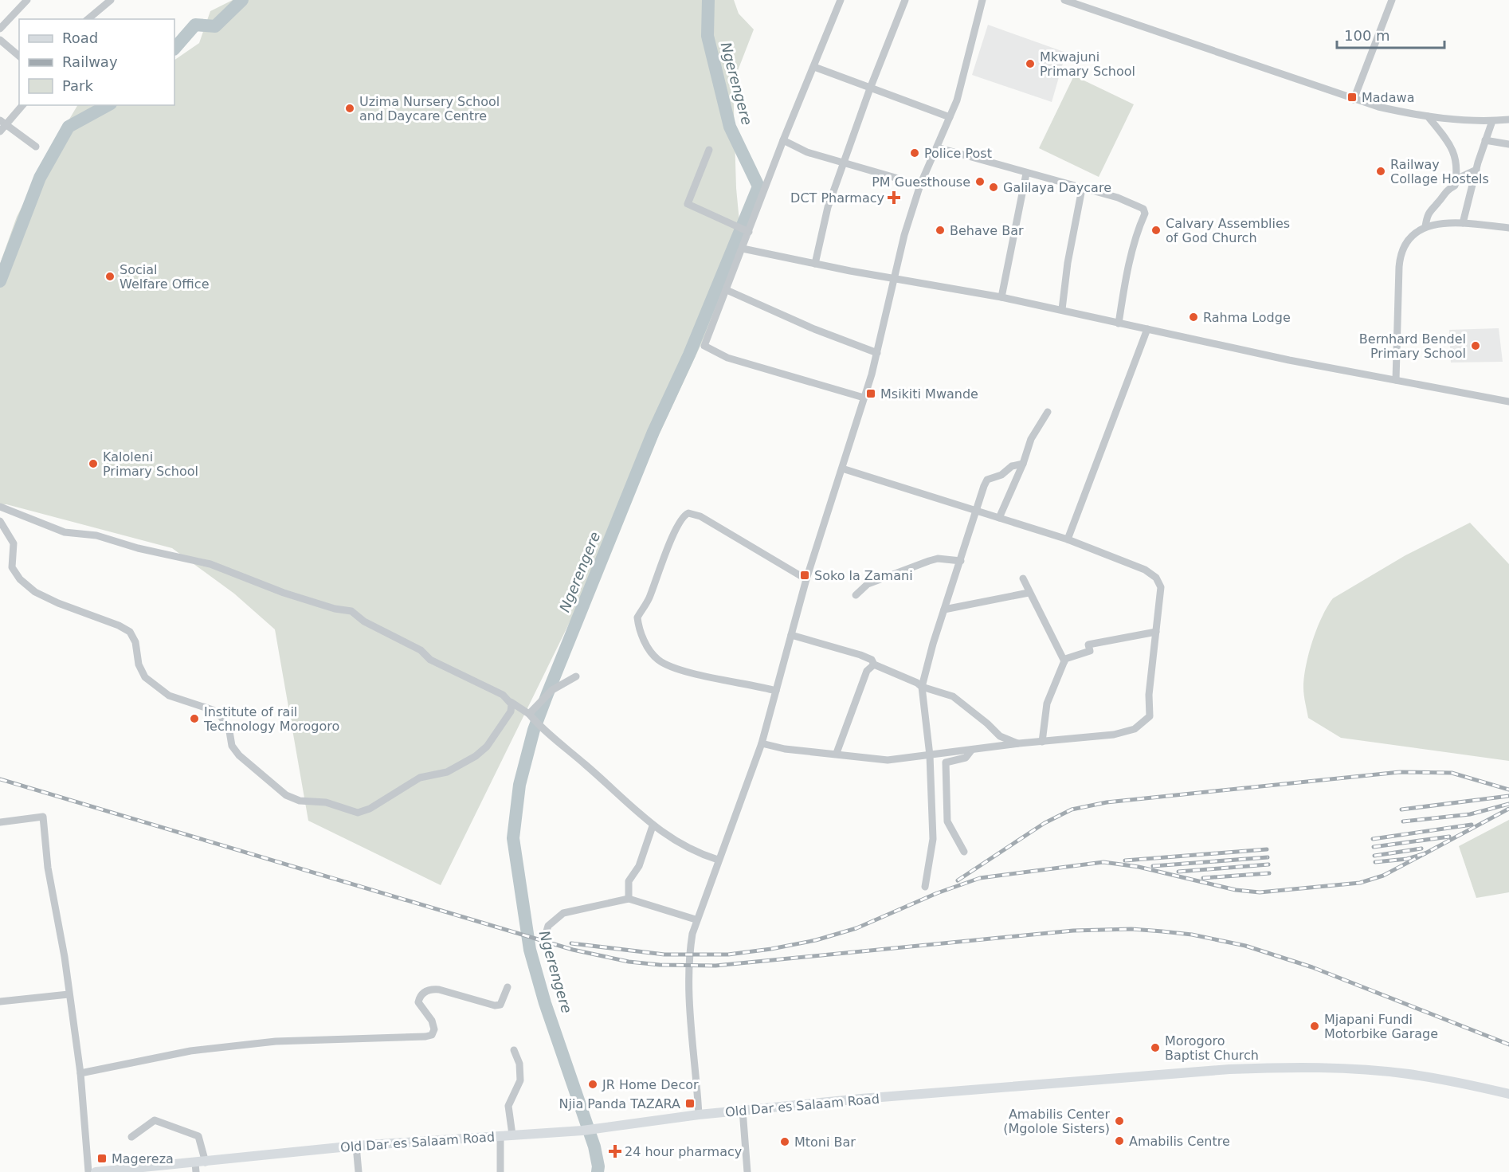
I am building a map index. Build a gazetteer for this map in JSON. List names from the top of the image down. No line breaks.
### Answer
{"streets":{"main road":["Old Dar es Salaam Road"]},"water":["Ngerengere"],"places":{"other":["Mkwajuni Primary School","Uzima Nursery School and Daycare Centre","Police Post","Railway Collage Hostels","PM Guesthouse","Galilaya Daycare","Behave Bar","Calvary Assemblies of God Church","Social Welfare Office","Rahma Lodge","Bernhard Bendel Primary School","Kaloleni Primary School","Institute of rail Technology Morogoro","Mjapani Fundi Motorbike Garage","Morogoro Baptist Church","JR Home Decor","Amabilis Center (Mgolole Sisters)","Amabilis Centre","Mtoni Bar"],"transit":["Madawa","Msikiti Mwande","Soko la Zamani","Njia Panda TAZARA","Magereza"],"health":["DCT Pharmacy","24 hour pharmacy"]},"legend":["Road","Railway","Park"],"scale_bar":"100 m"}
